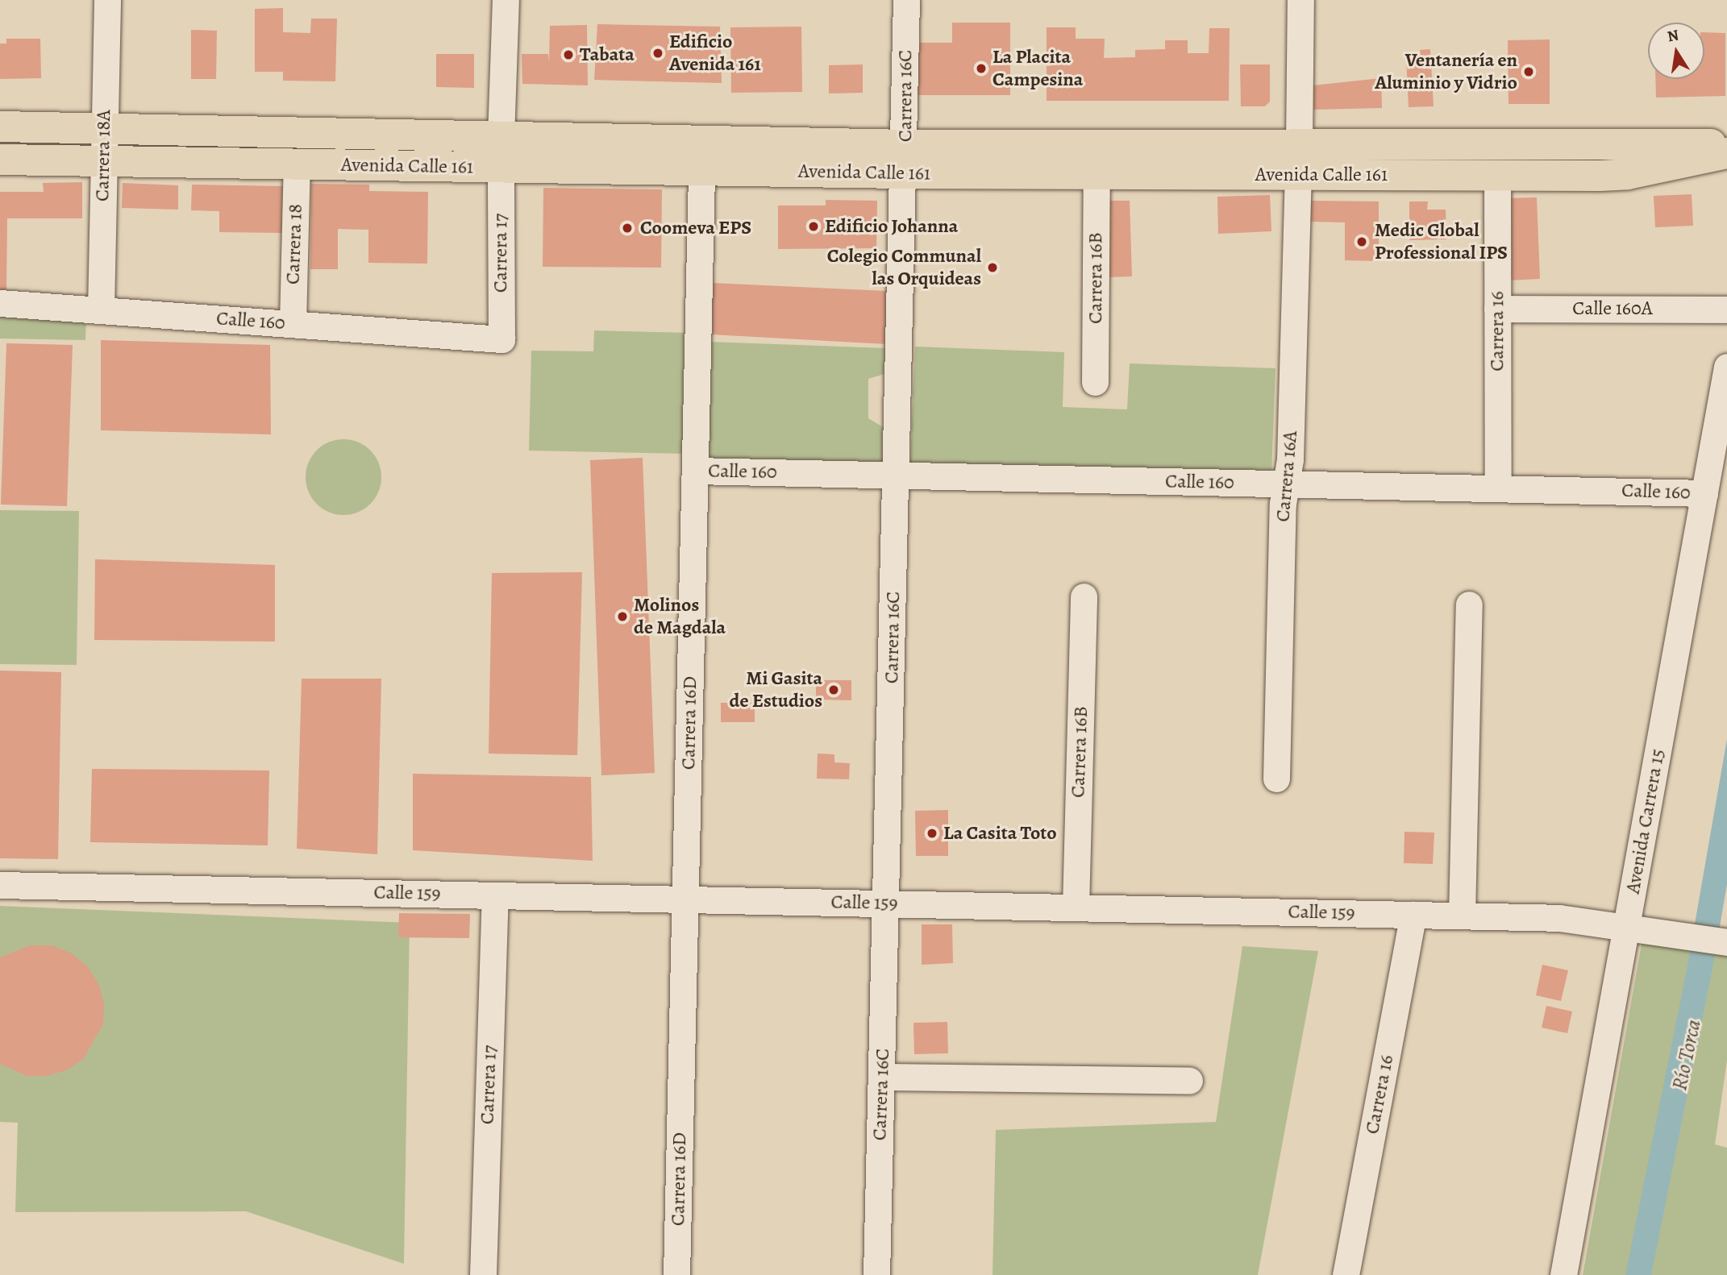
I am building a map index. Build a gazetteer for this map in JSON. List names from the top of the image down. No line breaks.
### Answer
{"streets":{"main road":["Avenida Calle 161"],"street":["Carrera 16C","Carrera 18A","Carrera 18","Carrera 17","Carrera 16B","Calle 160A","Calle 160","Carrera 16","Carrera 16A","Carrera 16D","Avenida Carrera 15","Calle 159"]},"crossings":[["Carrera 16C","Avenida Calle 161"],["Carrera 16C","Calle 160"],["Carrera 16C","Calle 159"],["Carrera 18A","Avenida Calle 161"],["Carrera 18A","Calle 160"],["Avenida Calle 161","Carrera 18"],["Avenida Calle 161","Carrera 17"],["Avenida Calle 161","Carrera 16B"],["Avenida Calle 161","Carrera 16"],["Avenida Calle 161","Carrera 16A"],["Avenida Calle 161","Carrera 16D"],["Carrera 18","Calle 160"],["Carrera 17","Calle 160"],["Carrera 17","Calle 159"],["Carrera 16B","Calle 159"],["Calle 160A","Carrera 16"],["Calle 160","Carrera 16"],["Calle 160","Carrera 16A"],["Calle 160","Carrera 16D"],["Calle 160","Avenida Carrera 15"],["Carrera 16","Calle 159"],["Carrera 16D","Calle 159"],["Avenida Carrera 15","Calle 159"]],"water":["Río Torca"],"places":["Edificio Avenida 161","Tabata","La Placita Campesina","Ventanería en Aluminio y Vidrio","Edificio Johanna","Coomeva EPS","Medic Global Professional IPS","Colegio Communal las Orquideas","Molinos de Magdala","Mi Gasita de Estudios","La Casita Toto"],"north":"top"}
